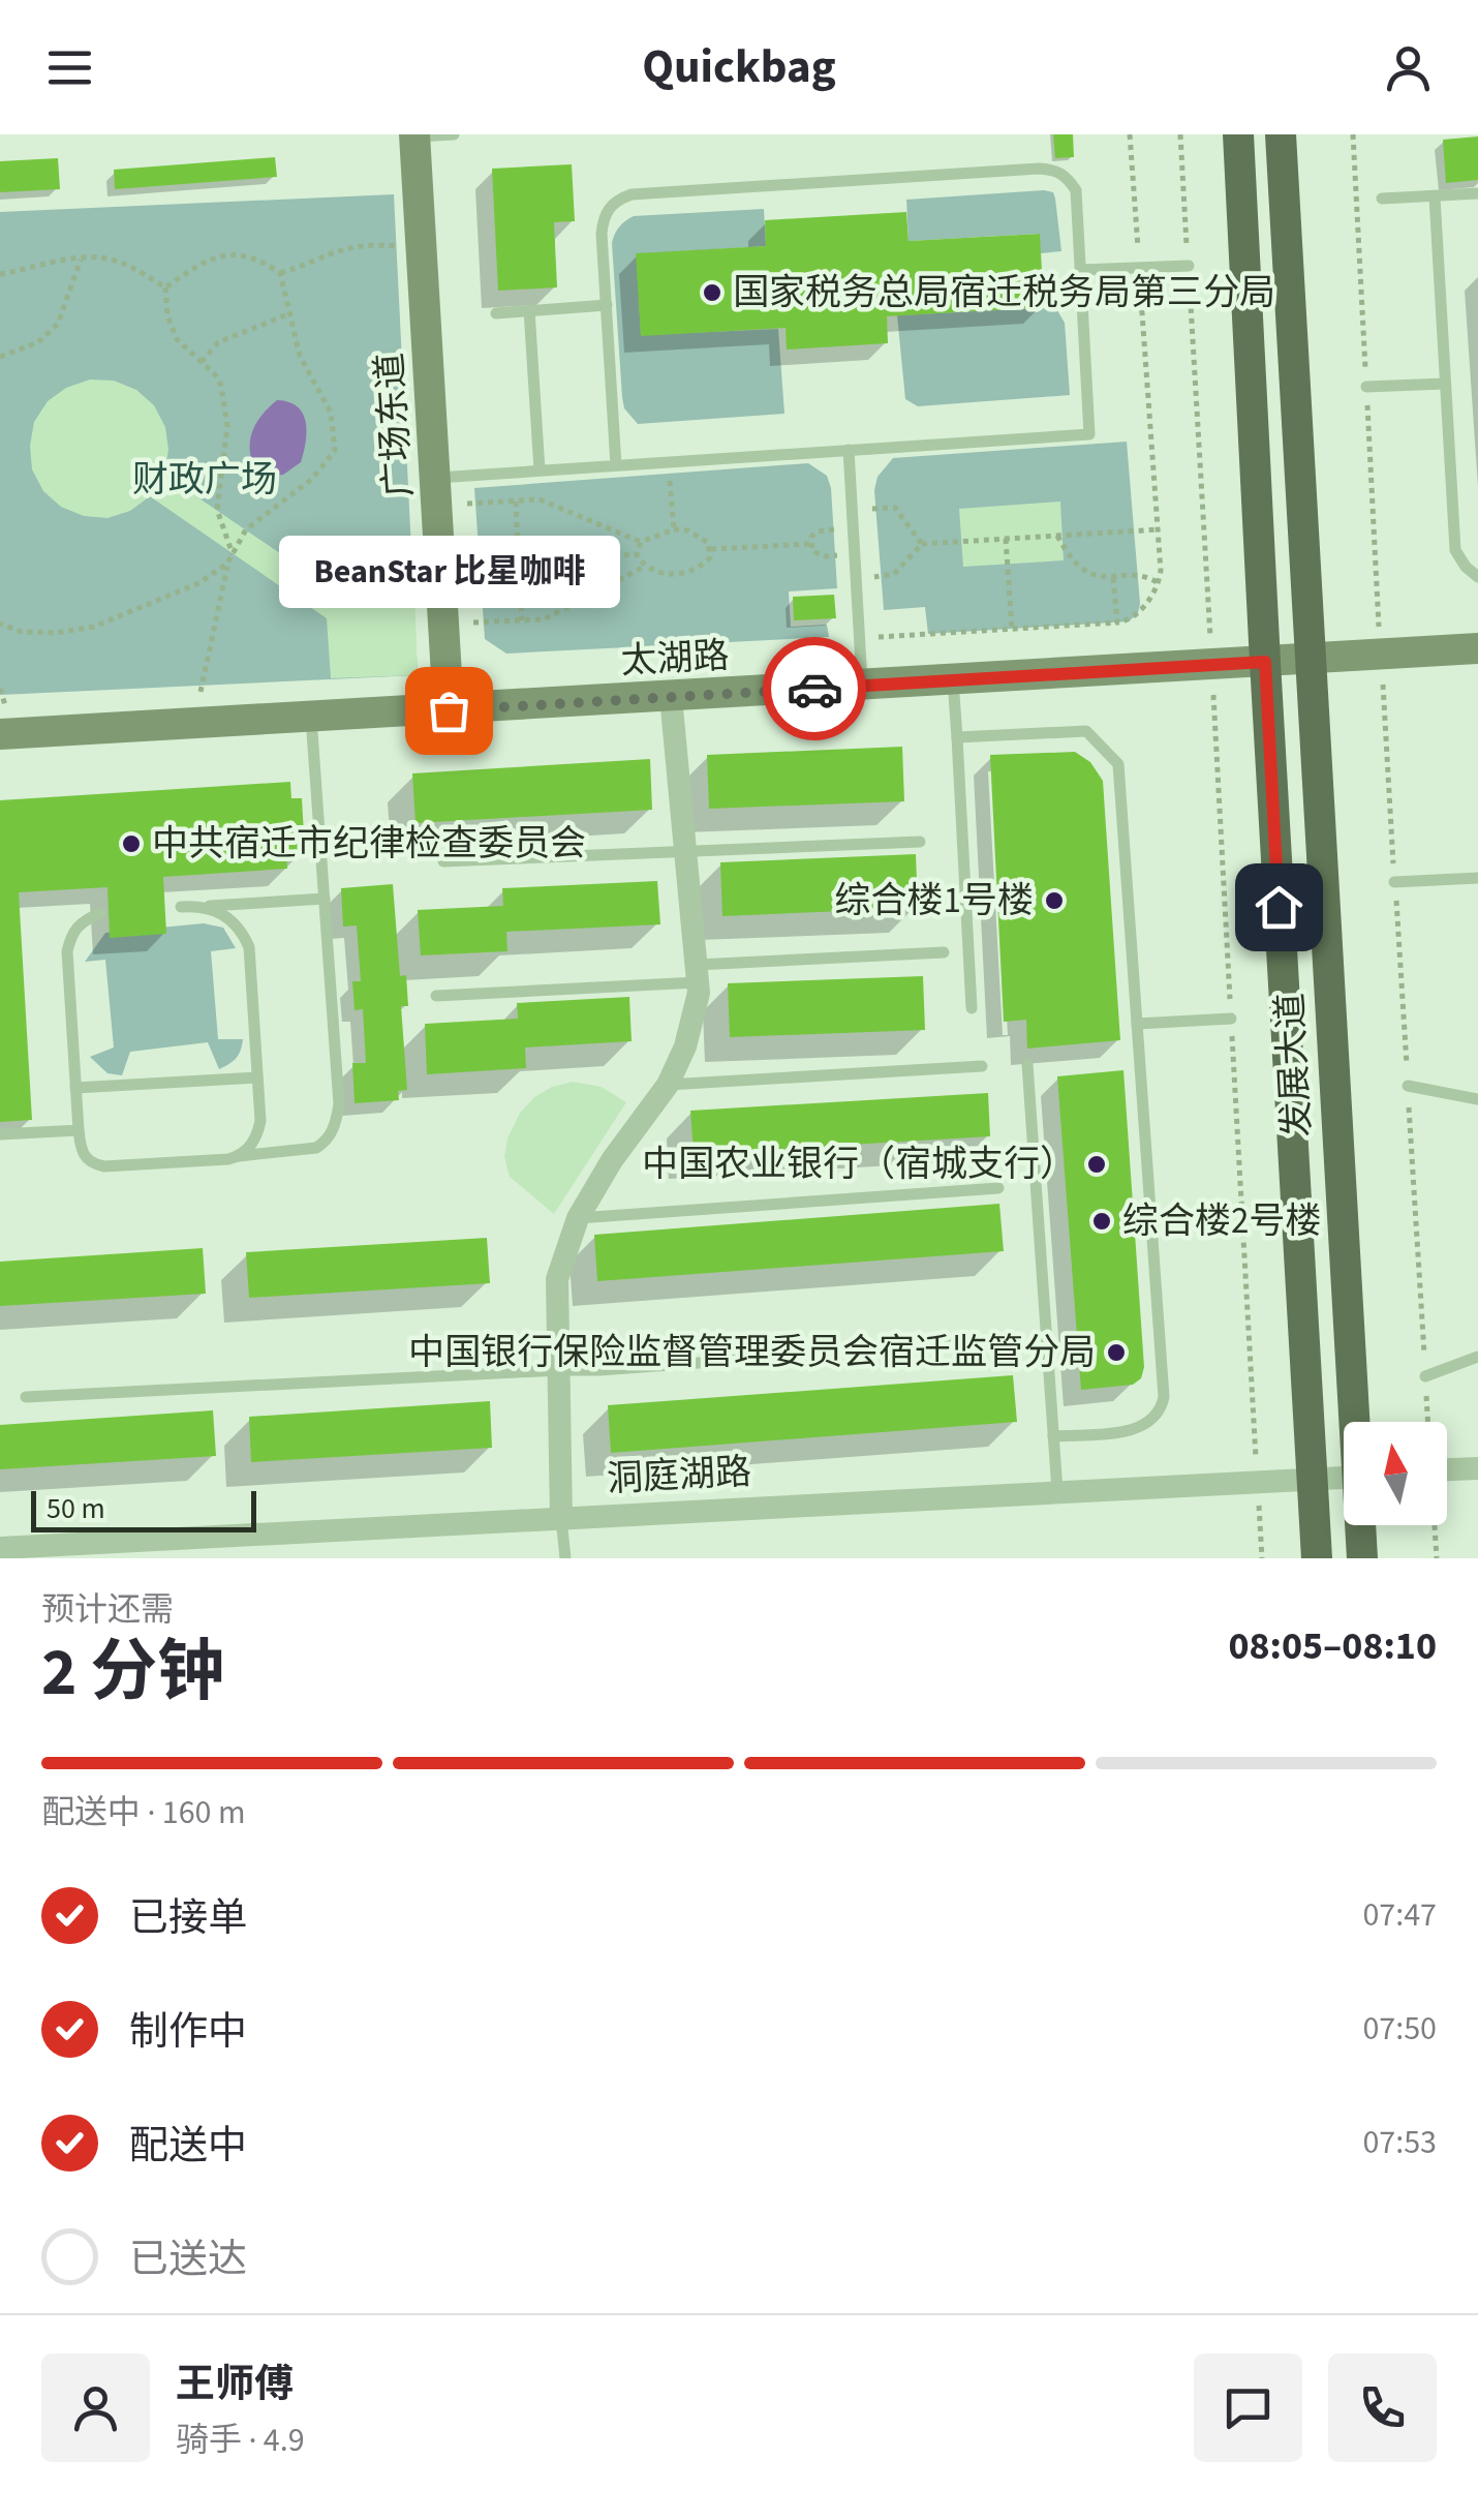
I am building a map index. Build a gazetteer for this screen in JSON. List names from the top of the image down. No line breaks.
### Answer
{"streets":{"main road":["发展大道"],"street":["广场东道","太湖路","洞庭湖路"]},"crossings":[["广场东道","太湖路"],["太湖路","发展大道"],["发展大道","洞庭湖路"]],"parks":["财政广场"],"places":["国家税务总局宿迁税务局第三分局","BeanStar 比星咖啡","中共宿迁市纪律检查委员会","综合楼1号楼","中国农业银行（宿城支行）","综合楼2号楼","中国银行保险监督管理委员会宿迁监管分局"],"scale_bar":"50 m","north":"top","page":{"header":"Quickbag","bubble":"BeanStar 比星咖啡","scale":"50 m","heading":["2 分钟","预计还需","08:05–08:10"],"panel":["王师傅","骑手 · 4.9"],"bar":"配送中 · 160 m","list":[["已接单","07:47"],["制作中","07:50"],["配送中","07:53"],"已送达"]}}
